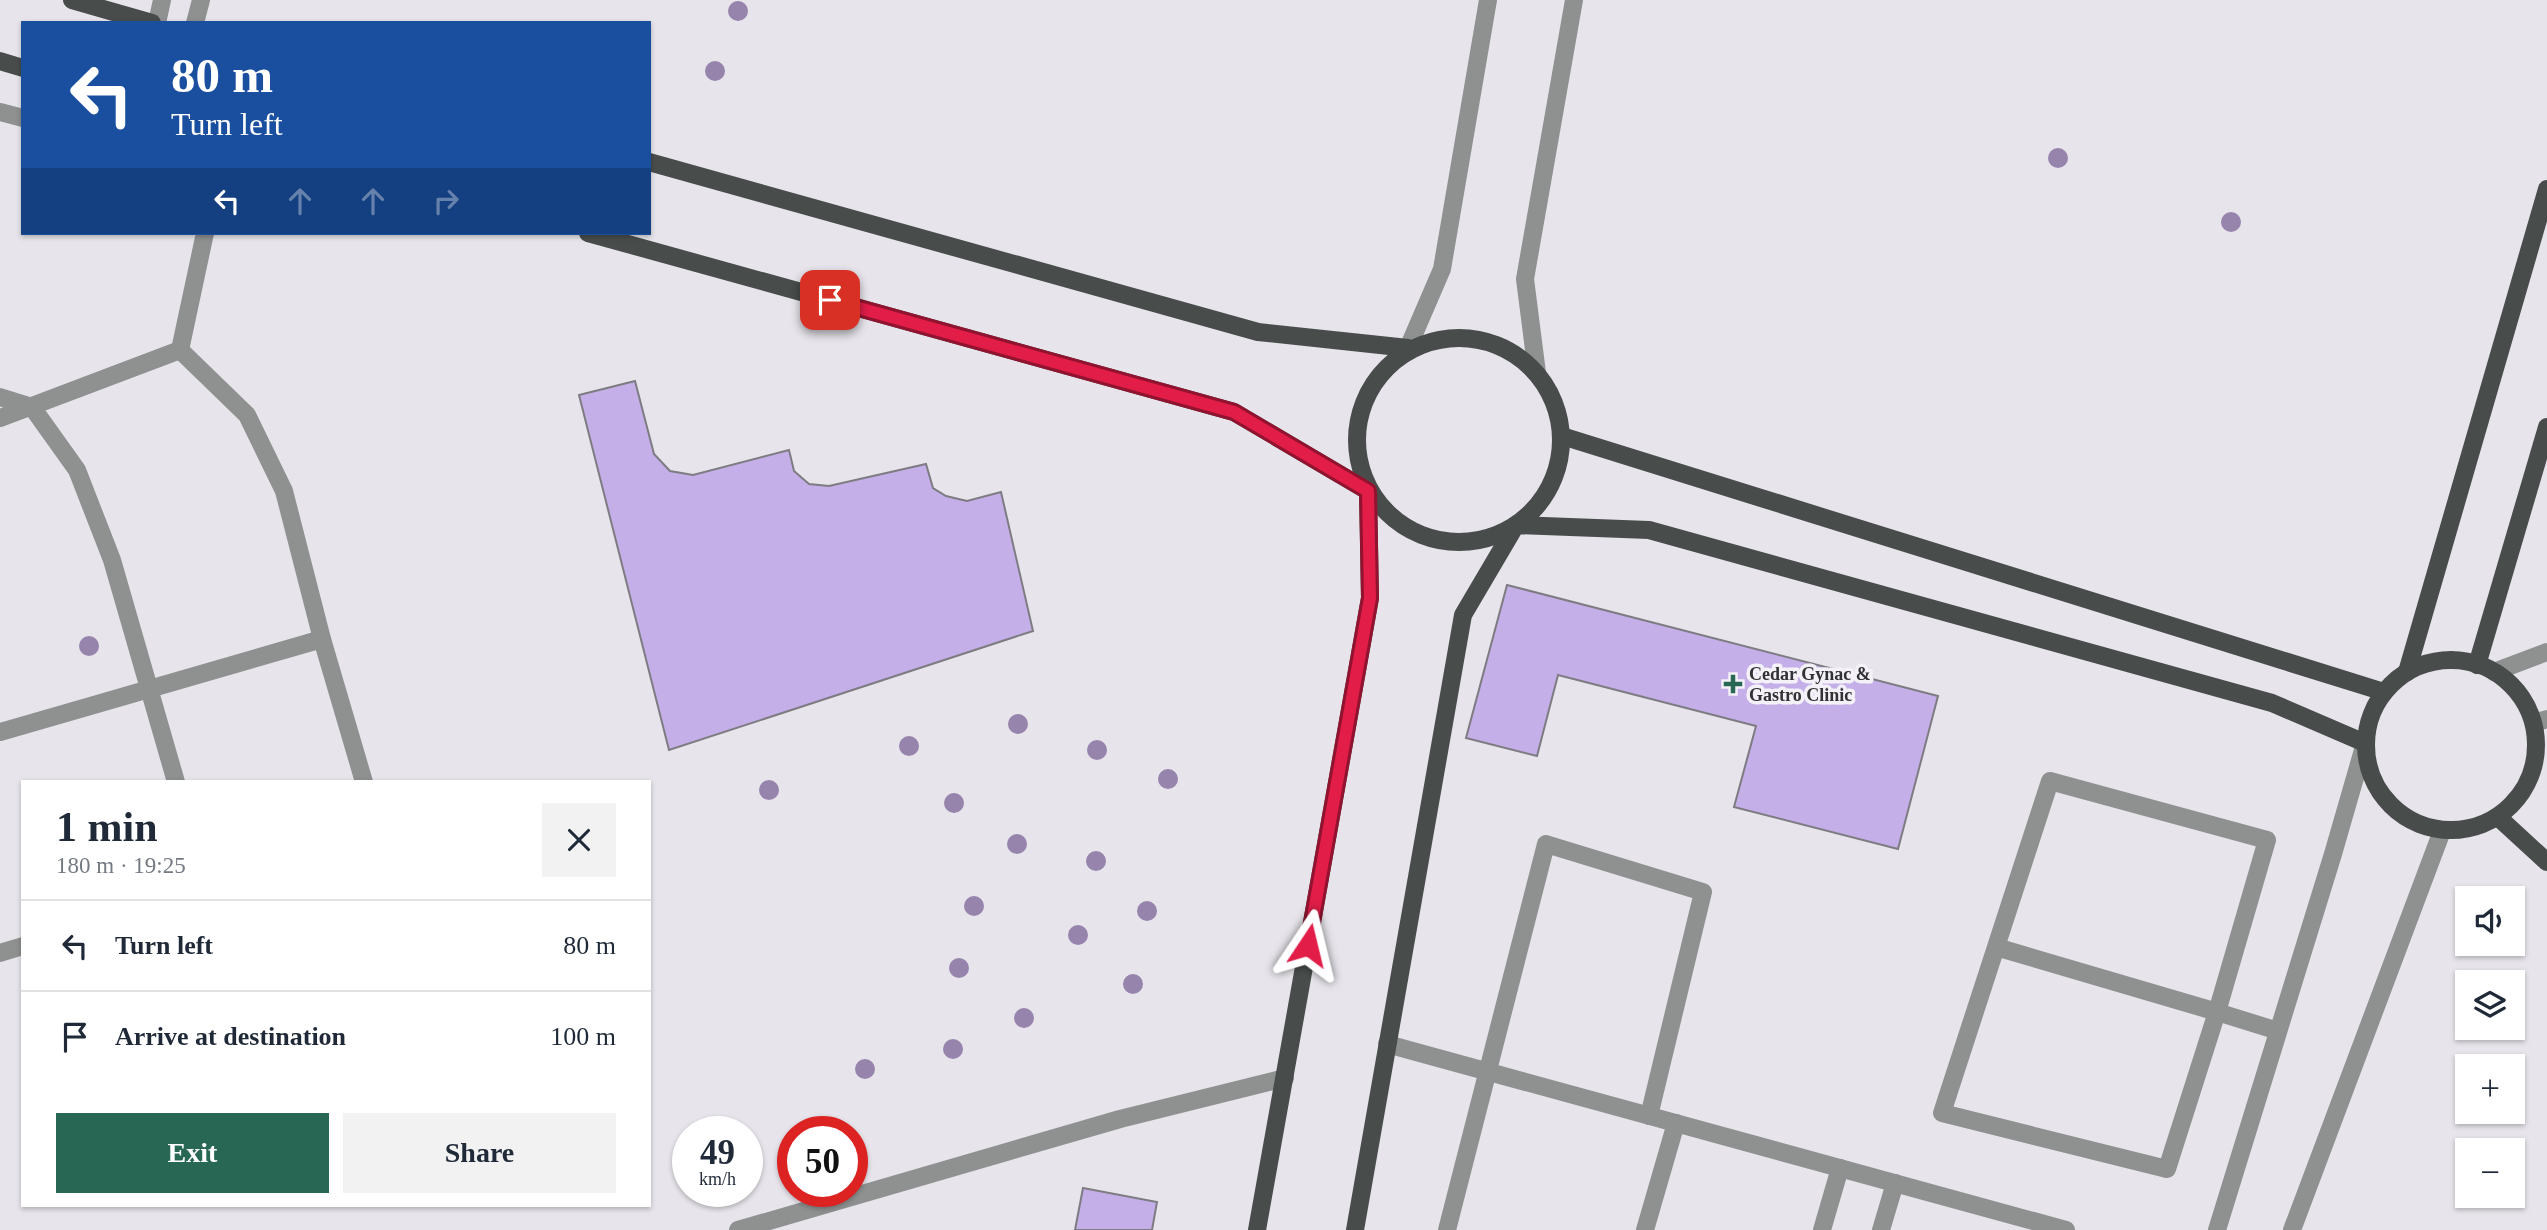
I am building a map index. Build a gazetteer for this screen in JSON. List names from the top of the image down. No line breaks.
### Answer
{"places":{"health":["Cedar Gynac & Gastro Clinic"]},"page":{"turn":["80 m","Turn left"],"heading":["1 min","180 m · 19:25"],"map_buttons":["+","−"],"list":[{"name":"Turn left","value":"80 m"},{"name":"Arrive at destination","value":"100 m"}],"buttons":["Exit","Share"],"speed":"49 km/h","limit":"50"}}
